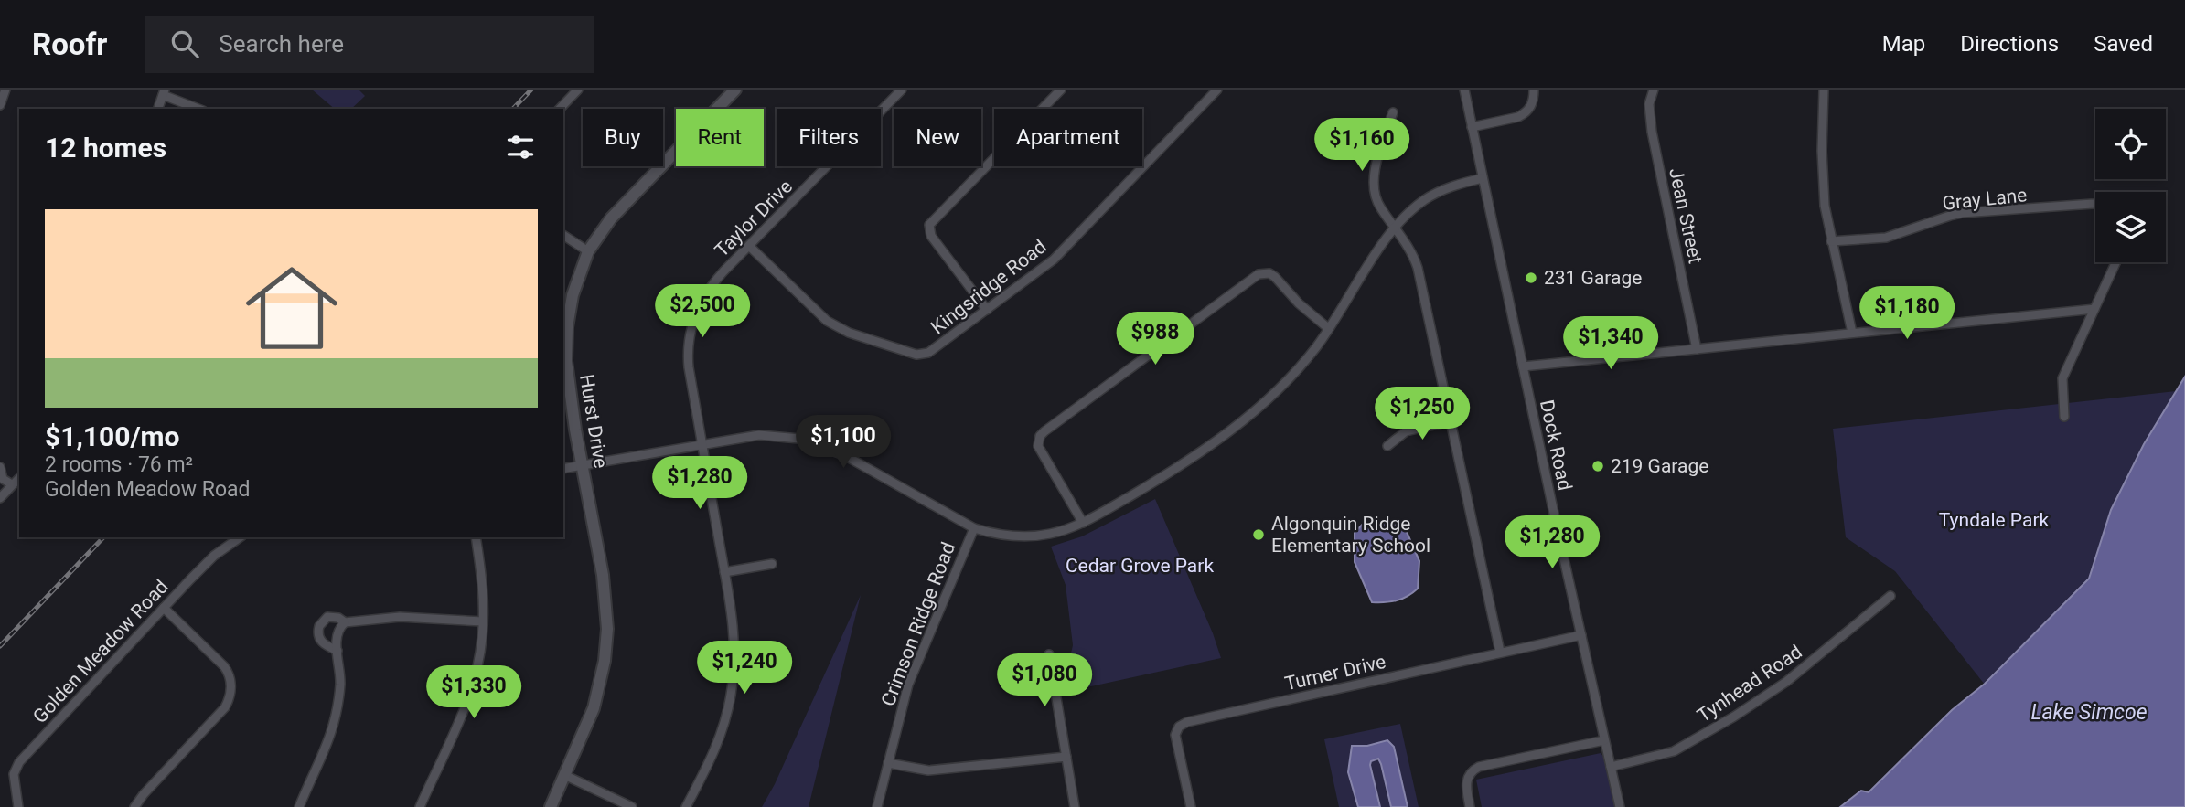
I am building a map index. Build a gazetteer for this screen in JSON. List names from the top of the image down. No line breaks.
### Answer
{"streets":{"street":["Gray Lane","Jean Street","Taylor Drive","Kingsridge Road","Hurst Drive","Dock Road","Crimson Ridge Road","Golden Meadow Road","Turner Drive","Tynhead Road"]},"crossings":[["Taylor Drive","Kingsridge Road"],["Dock Road","Turner Drive"],["Dock Road","Tynhead Road"]],"water":["Lake Simcoe"],"parks":["Tyndale Park","Cedar Grove Park"],"places":["231 Garage","219 Garage","Algonquin Ridge Elementary School"],"page":{"header":"Roofr","search":"Search here","nav":["Map","Directions","Saved"],"chip":["Buy","Rent","Filters","New","Apartment"],"heading":"12 homes","price":["$1,160","$2,500","$1,180","$988","$1,340","$1,250","$1,100","$1,280","$1,280","$1,240","$1,080","$1,330"],"list":[{"name":"$1,100/mo","note":"2 rooms · 76 m² · Golden Meadow Road"}]}}
